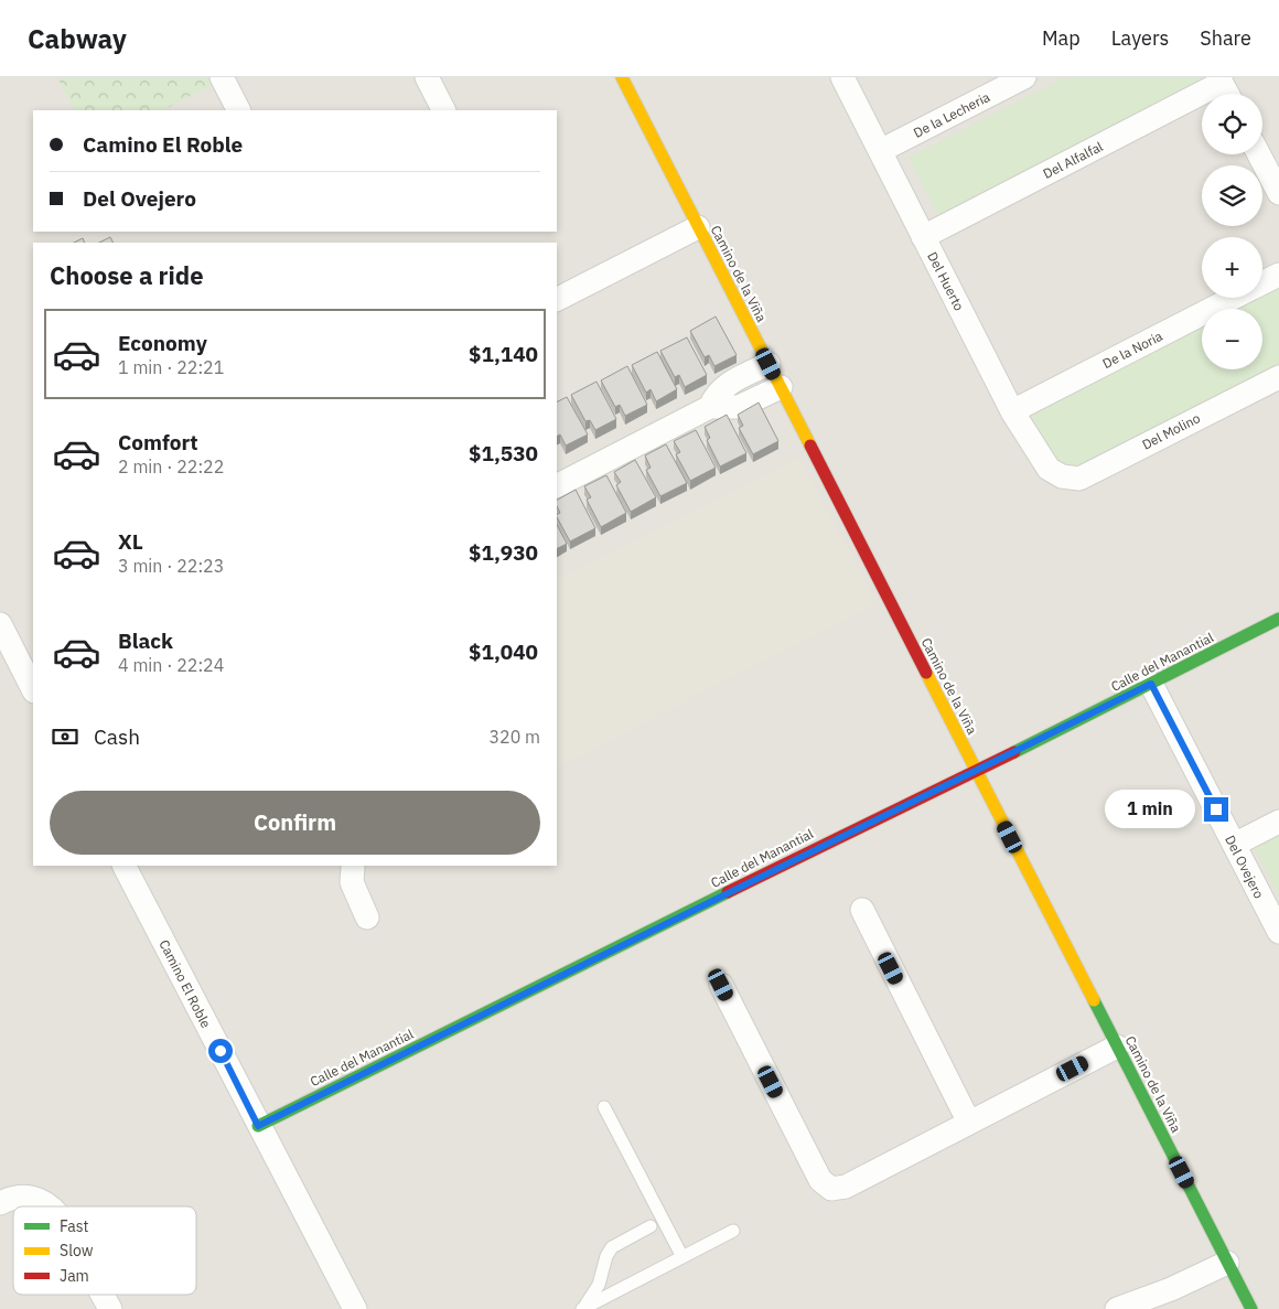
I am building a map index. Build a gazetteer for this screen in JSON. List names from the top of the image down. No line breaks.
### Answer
{"streets":{"street":["De la Lecheria","Del Alfalfal","Camino de la Viña","Del Huerto","De la Noria","Del Molino","Calle del Manantial","Del Ovejero","Camino El Roble"]},"crossings":[["De la Lecheria","Del Huerto"],["Del Alfalfal","Del Huerto"],["Camino de la Viña","Calle del Manantial"],["Del Huerto","De la Noria"],["Del Huerto","Del Molino"],["Calle del Manantial","Del Ovejero"],["Calle del Manantial","Camino El Roble"]],"legend":["Fast","Slow","Jam"],"page":{"header":"Cabway","nav":["Map","Layers","Share"],"map_buttons":["+","−"],"banner":["Camino El Roble","Del Ovejero"],"heading":"Choose a ride","list":[{"name":"Economy","note":"1 min · 22:21","value":"$1,140"},{"name":"Comfort","note":"2 min · 22:22","value":"$1,530"},{"name":"XL","note":"3 min · 22:23","value":"$1,930"},{"name":"Black","note":"4 min · 22:24","value":"$1,040"}],"pay":["Cash","320 m"],"buttons":"Confirm","bubble":"1 min"}}
